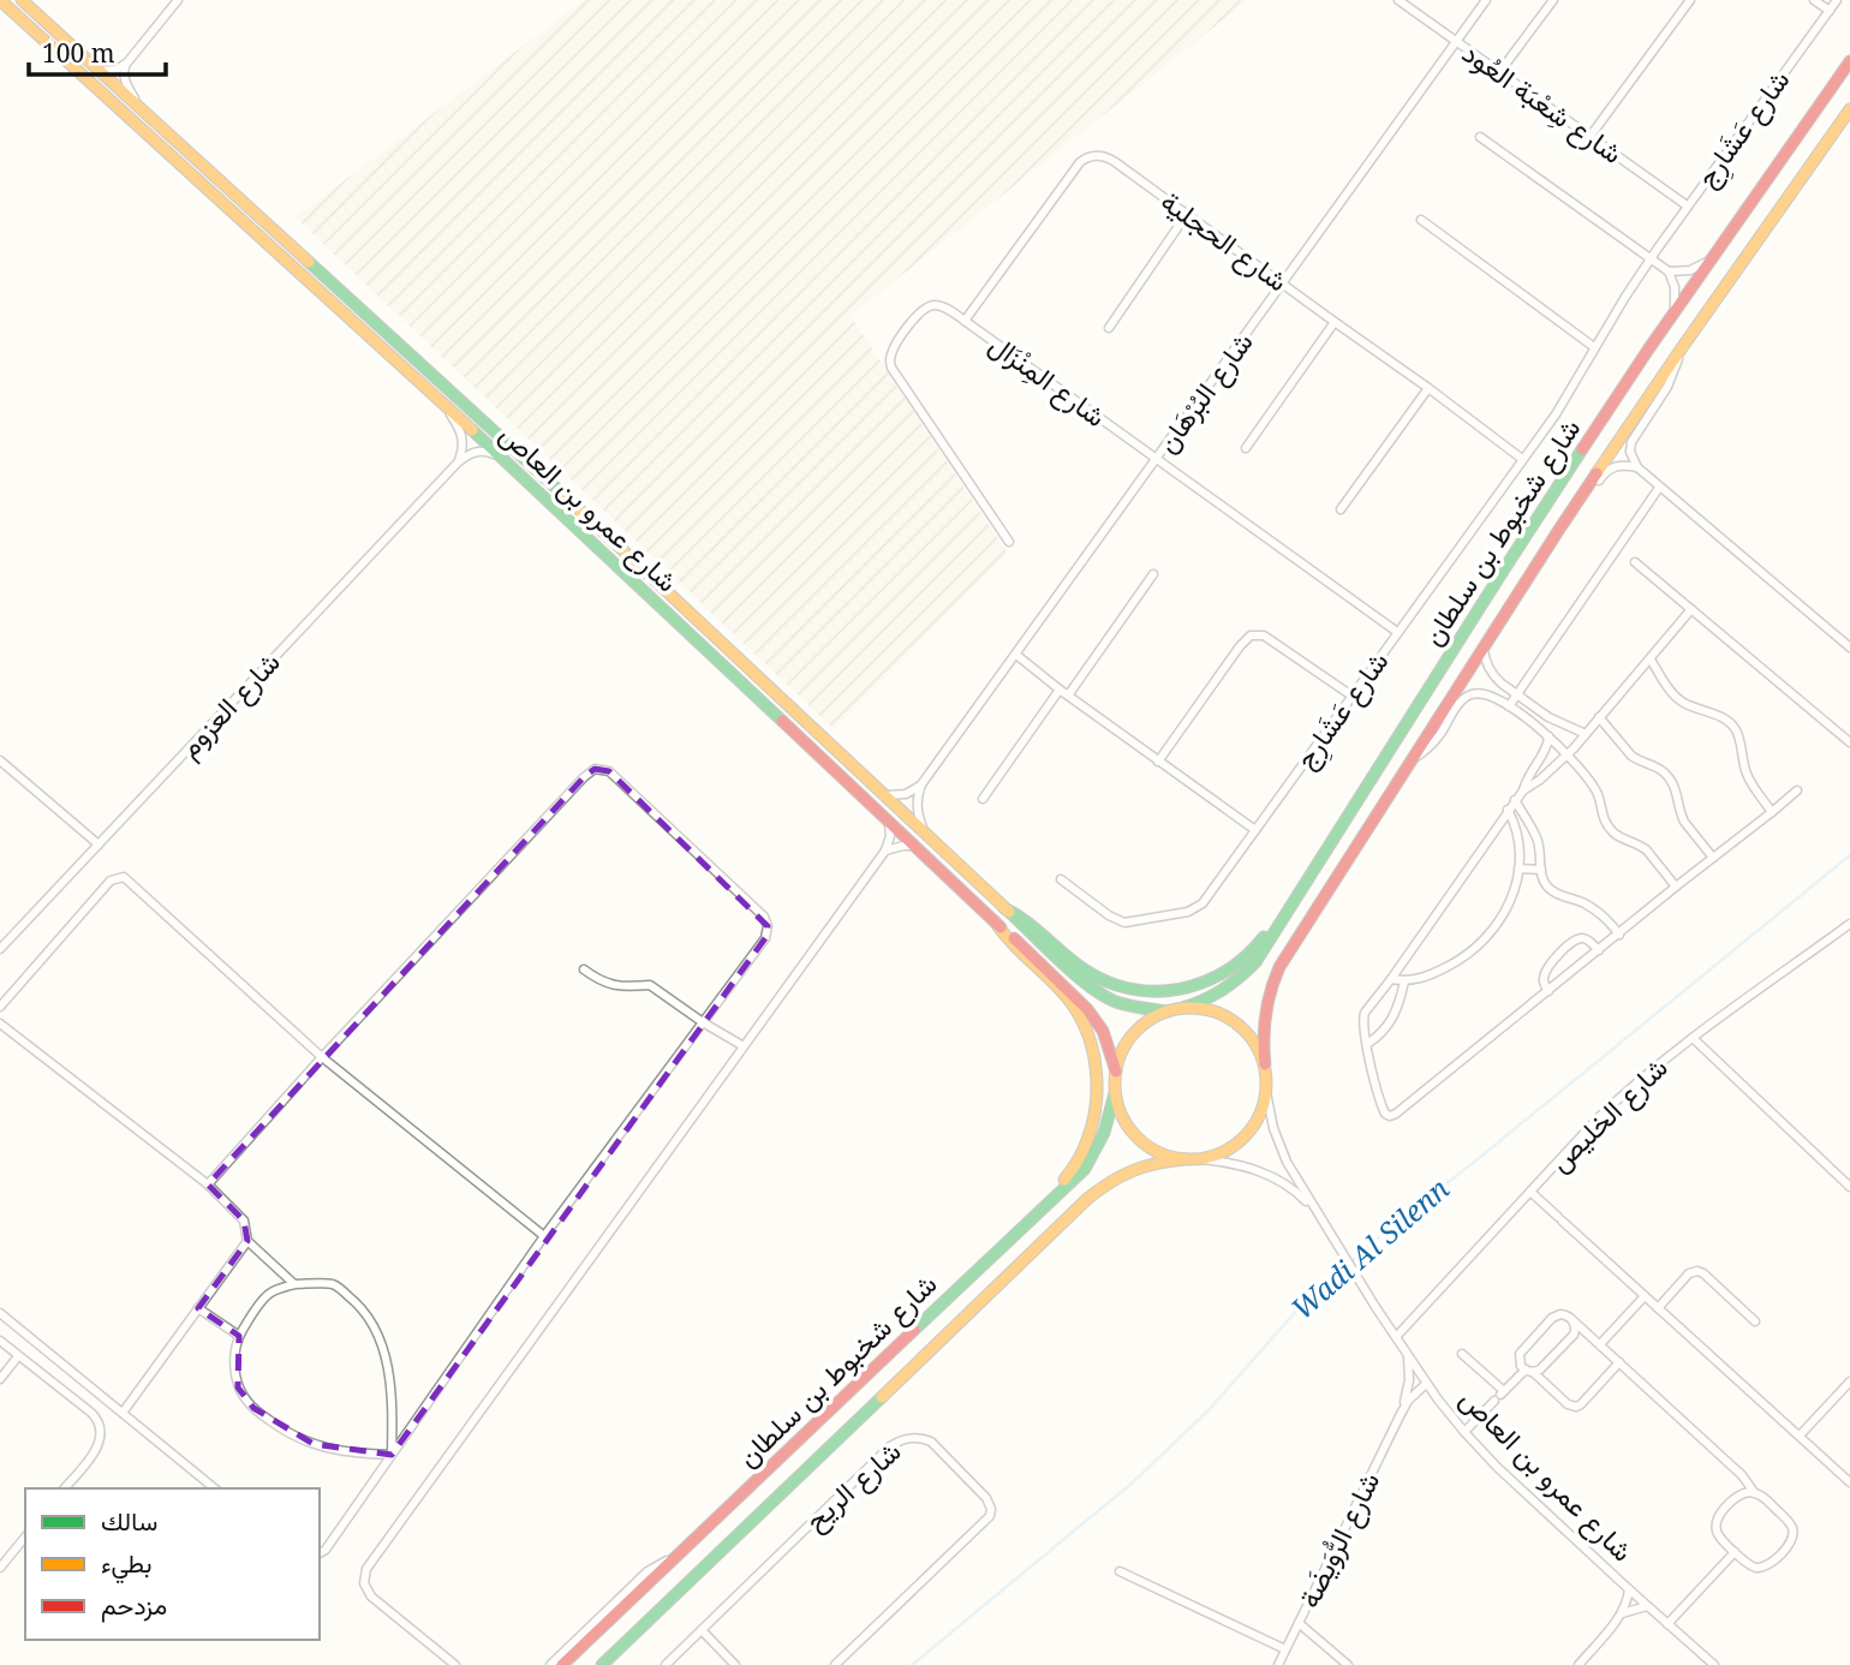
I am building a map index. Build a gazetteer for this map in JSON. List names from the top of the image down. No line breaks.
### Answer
{"streets":{"main road":["شارع عمرو بن العاص","شارع شخبوط بن سلطان"],"street":["شارع شِعْبَة العُود","شارع عَشَارِج","شارع الحجلية","شارع المِنْزَال","شارع البُرْهَان","شارع العزوم","شارع الخليص","شارع الريح","شارع الرُّوَيضَة"]},"crossings":[["شارع شِعْبَة العُود","شارع عَشَارِج"],["شارع شِعْبَة العُود","شارع البُرْهَان"],["شارع عَشَارِج","شارع الحجلية"],["شارع عَشَارِج","شارع المِنْزَال"],["شارع الحجلية","شارع المِنْزَال"],["شارع الحجلية","شارع البُرْهَان"],["شارع المِنْزَال","شارع البُرْهَان"],["شارع عمرو بن العاص","شارع شخبوط بن سلطان"],["شارع عمرو بن العاص","شارع الخليص"],["شارع عمرو بن العاص","شارع الرُّوَيضَة"]],"water":["Wadi Al Silenn"],"legend":["سالك","بطيء","مزدحم"],"scale_bar":"100 m"}
